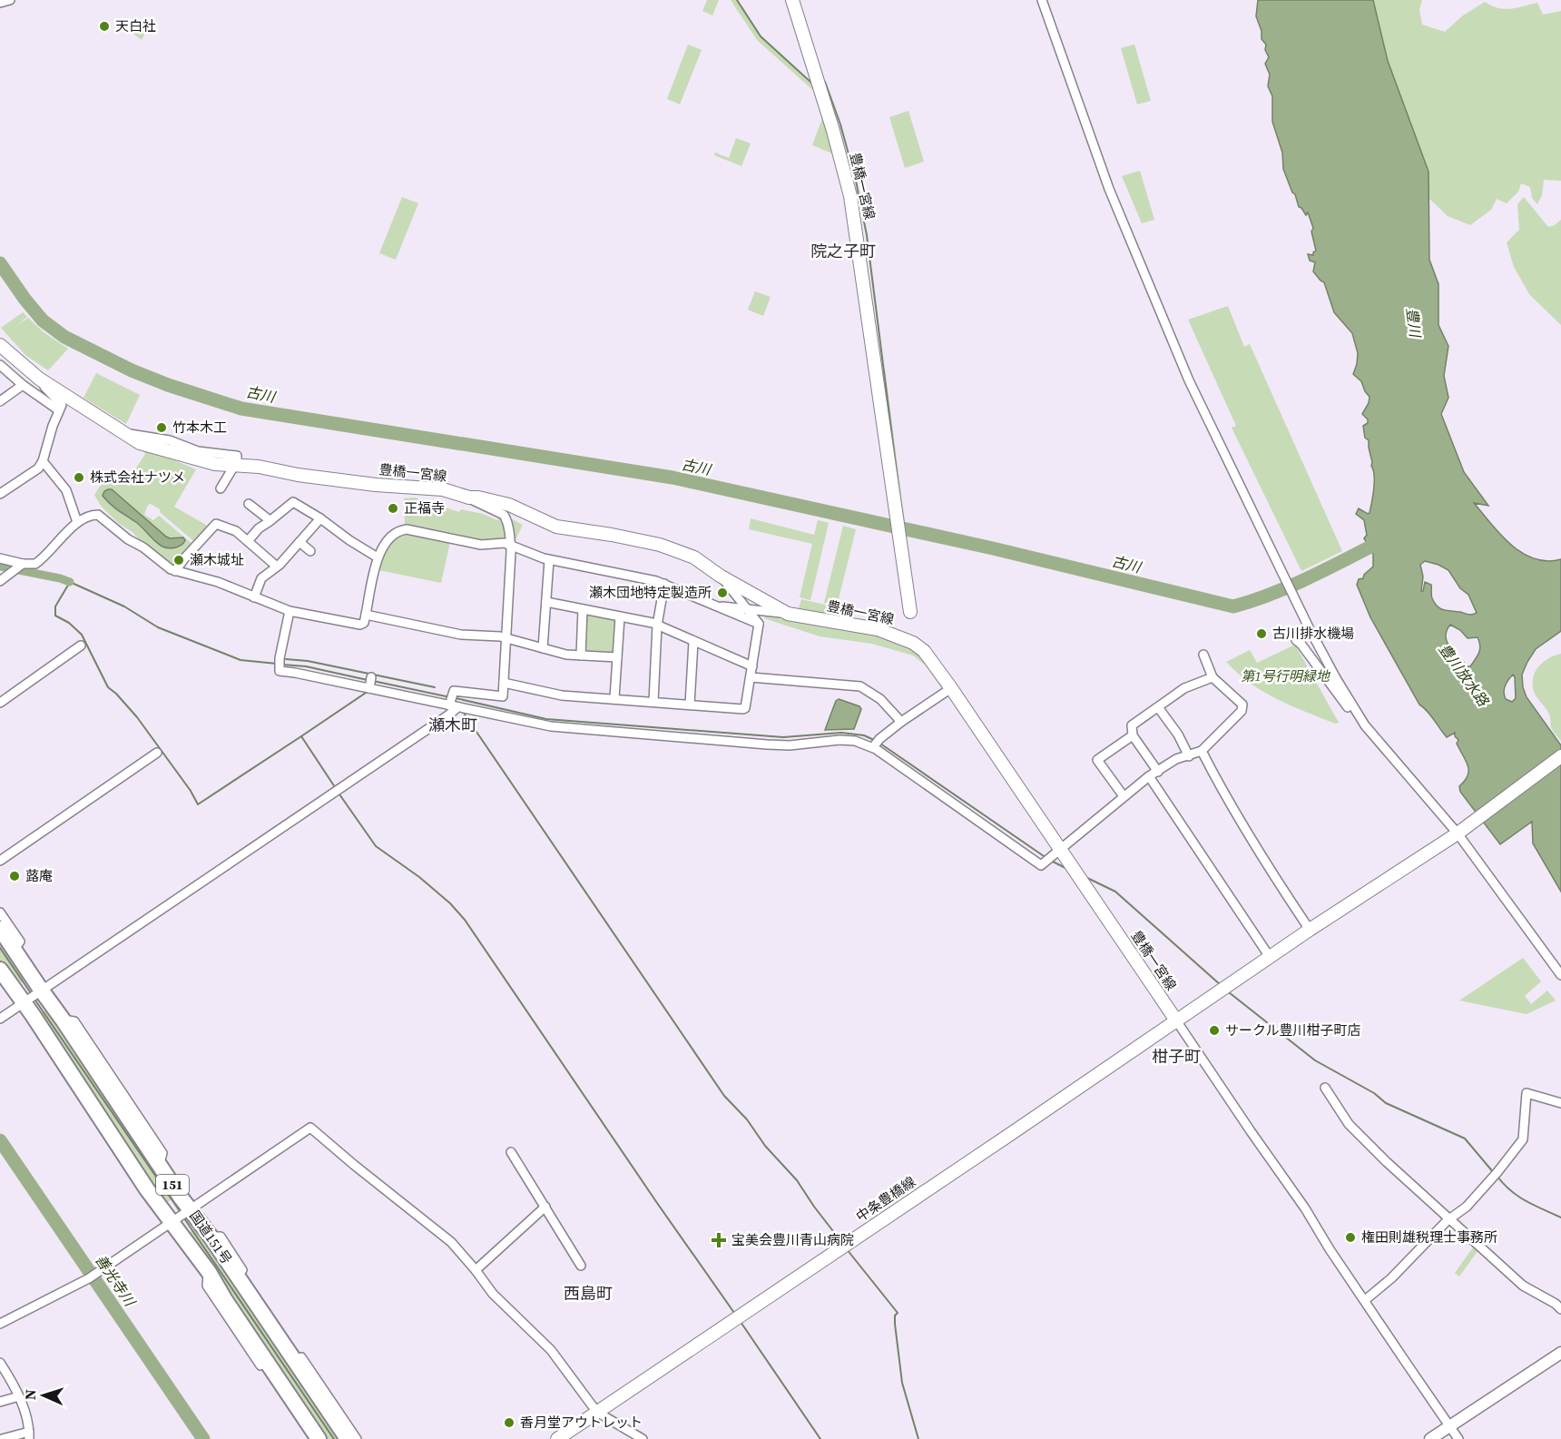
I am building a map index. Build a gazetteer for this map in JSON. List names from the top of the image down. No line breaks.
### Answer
{"streets":{"highway":["151","国道151号"],"main road":["豊橋一宮線","中条豊橋線"]},"crossings":[["豊橋一宮線","中条豊橋線"]],"districts":["院之子町","瀬木町","柑子町","西島町"],"water":["豊川","古川","豊川放水路","善光寺川"],"parks":["第1号行明緑地"],"places":{"other":["天白社","竹本木工","株式会社ナツメ","正福寺","瀬木城址","瀬木団地特定製造所","古川排水機場","蕗庵","サークル豊川柑子町店","権田則雄税理士事務所","香月堂アウトレット"],"health":["宝美会豊川青山病院"]},"north":"left"}
